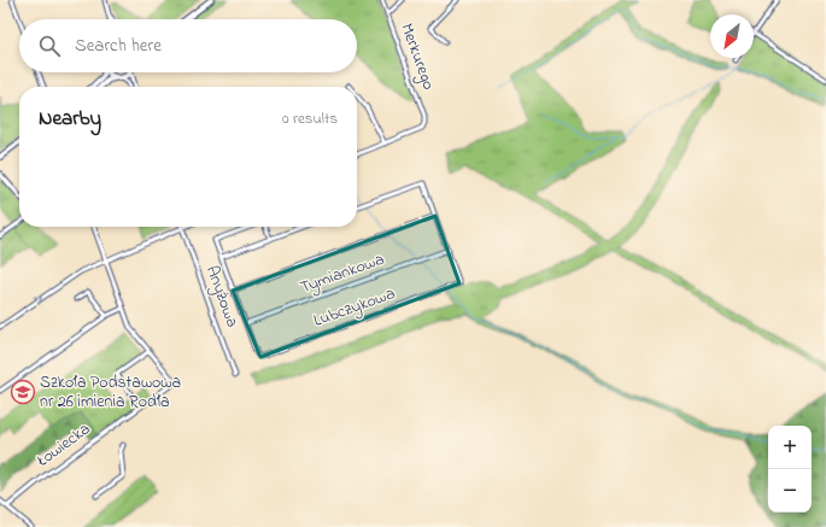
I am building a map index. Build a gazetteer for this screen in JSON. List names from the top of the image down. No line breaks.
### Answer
{"streets":{"street":["Merkurego","Tymiankowa","Anyżowa","Lubczykowa","Łowiecka"]},"crossings":[["Tymiankowa","Lubczykowa"]],"places":{"school or university":["Szkoła Podstawowa nr 26 imienia Rodła"]},"north":"bottom left","page":{"search":"Search here","heading":["Nearby","0 results"],"map_buttons":["+","−"]}}
